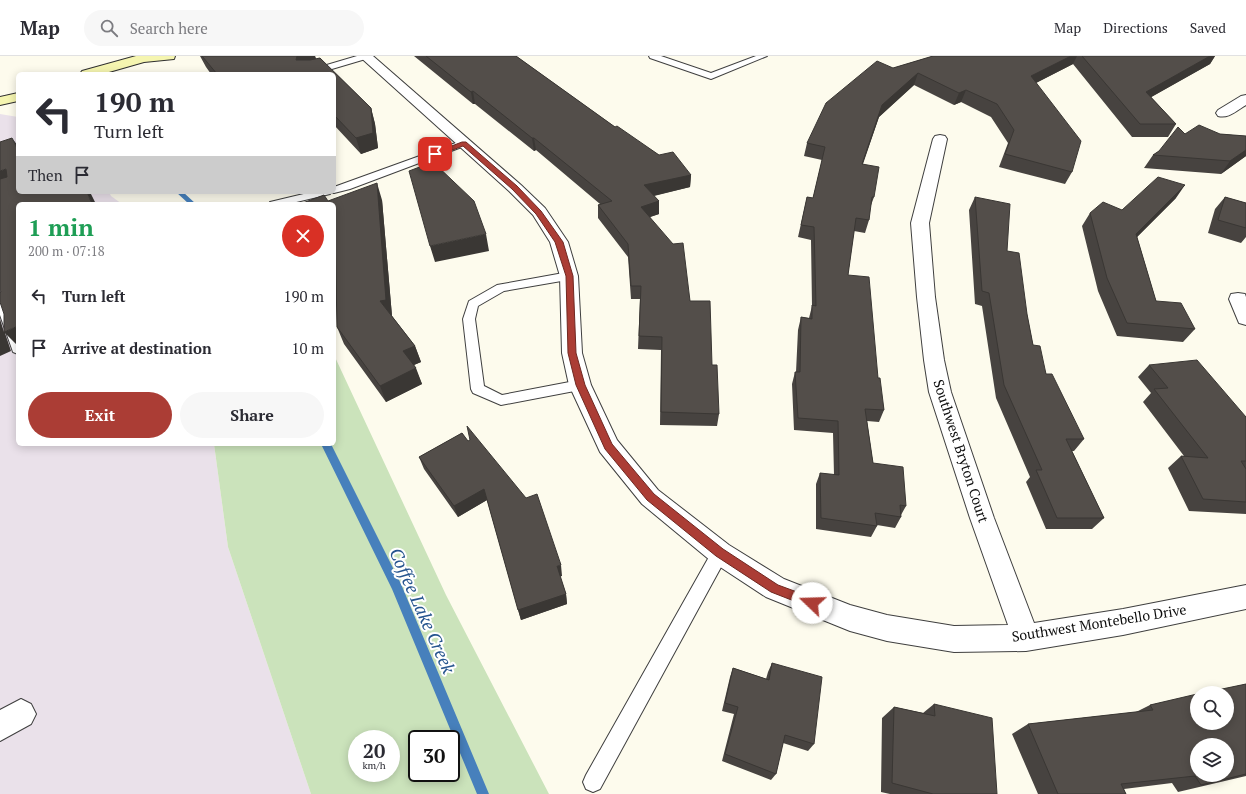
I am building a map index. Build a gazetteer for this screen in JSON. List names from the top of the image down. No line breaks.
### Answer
{"streets":{"street":["Southwest Bryton Court","Southwest Montebello Drive"]},"crossings":[["Southwest Bryton Court","Southwest Montebello Drive"]],"water":["Coffee Lake Creek"],"page":{"header":"Map","search":"Search here","nav":["Map","Directions","Saved"],"turn":["190 m","Turn left"],"then":"Then","heading":["1 min","200 m · 07:18"],"list":[{"name":"Turn left","value":"190 m"},{"name":"Arrive at destination","value":"10 m"}],"buttons":["Exit","Share"],"speed":"20 km/h","limit":"30"}}
